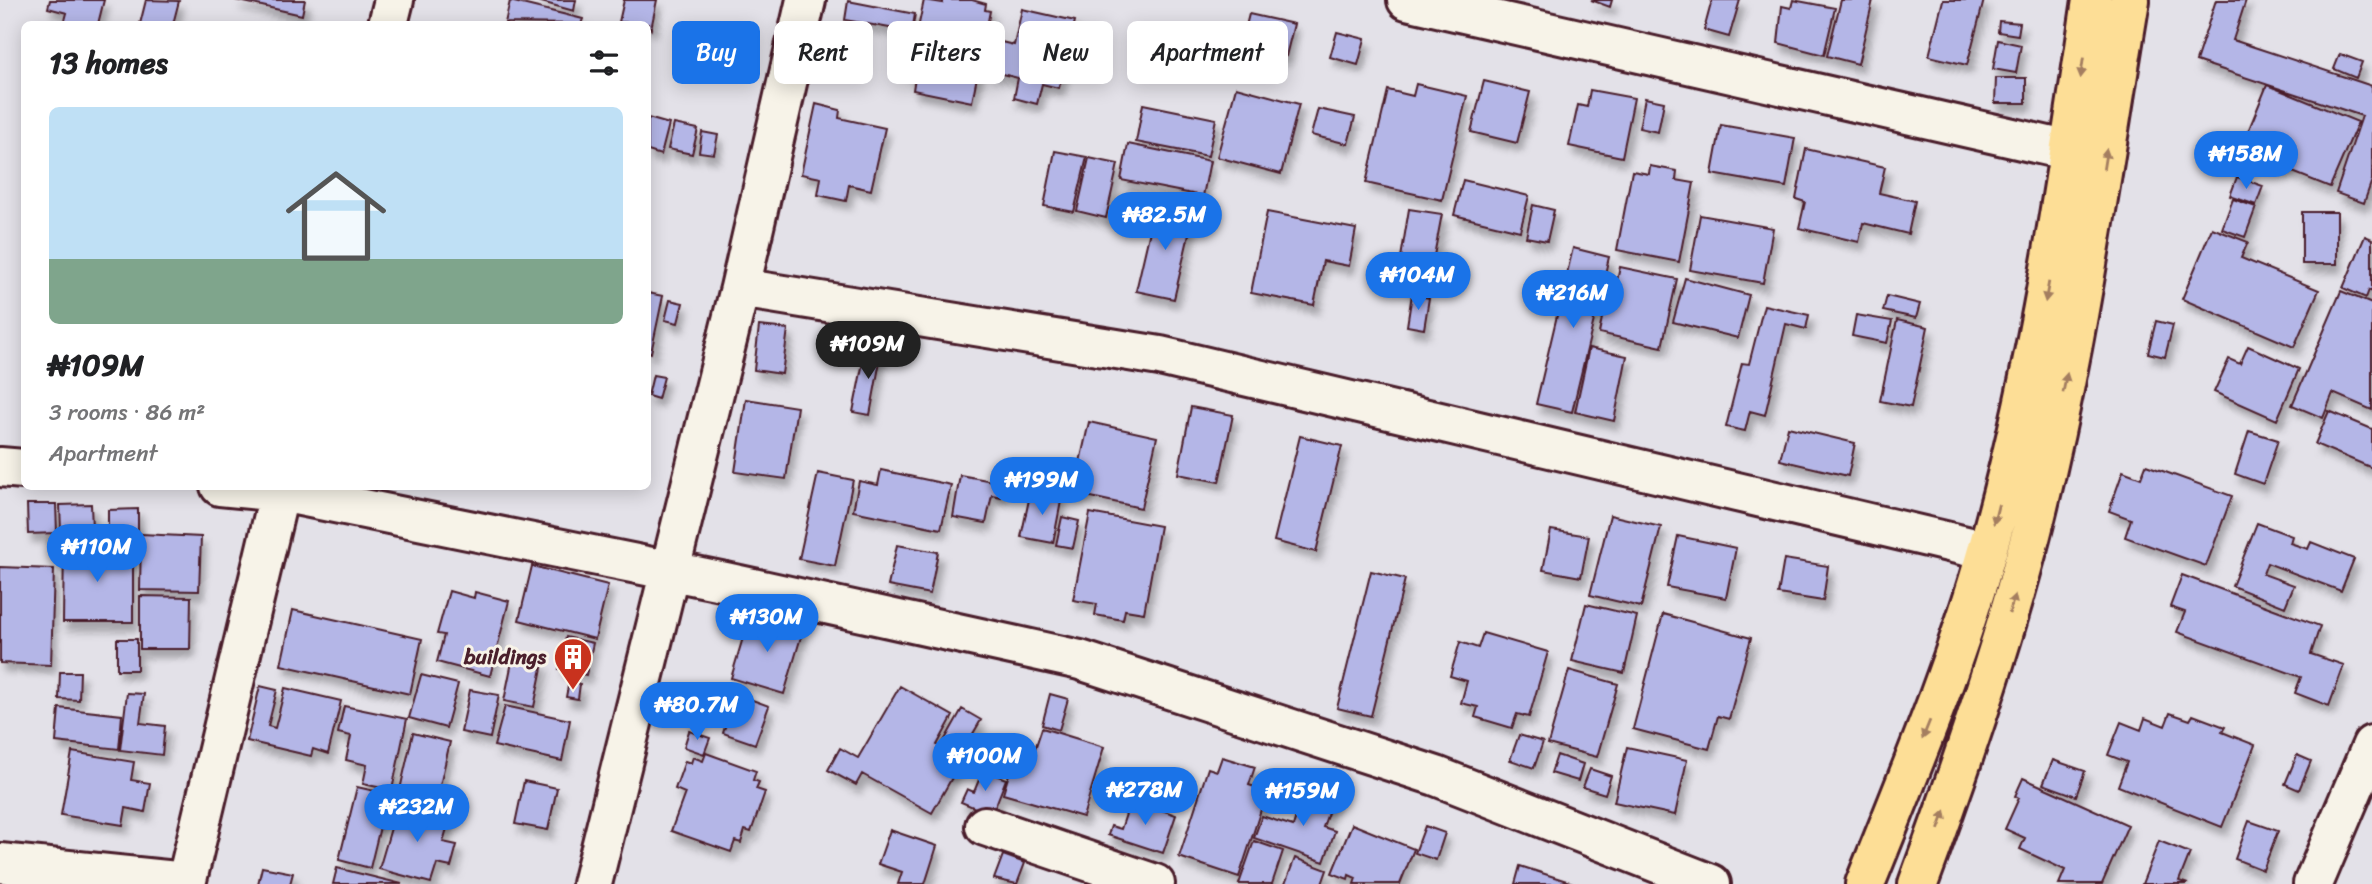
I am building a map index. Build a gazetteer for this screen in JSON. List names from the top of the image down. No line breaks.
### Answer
{"places":{"building":["buildings"]},"page":{"chip":["Buy","Rent","Filters","New","Apartment"],"heading":"13 homes","list":[{"name":"₦109M","note":"3 rooms · 86 m² · Apartment"}],"price":["₦158M","₦82.5M","₦104M","₦216M","₦109M","₦199M","₦110M","₦130M","₦80.7M","₦100M","₦278M","₦159M","₦232M"]}}
